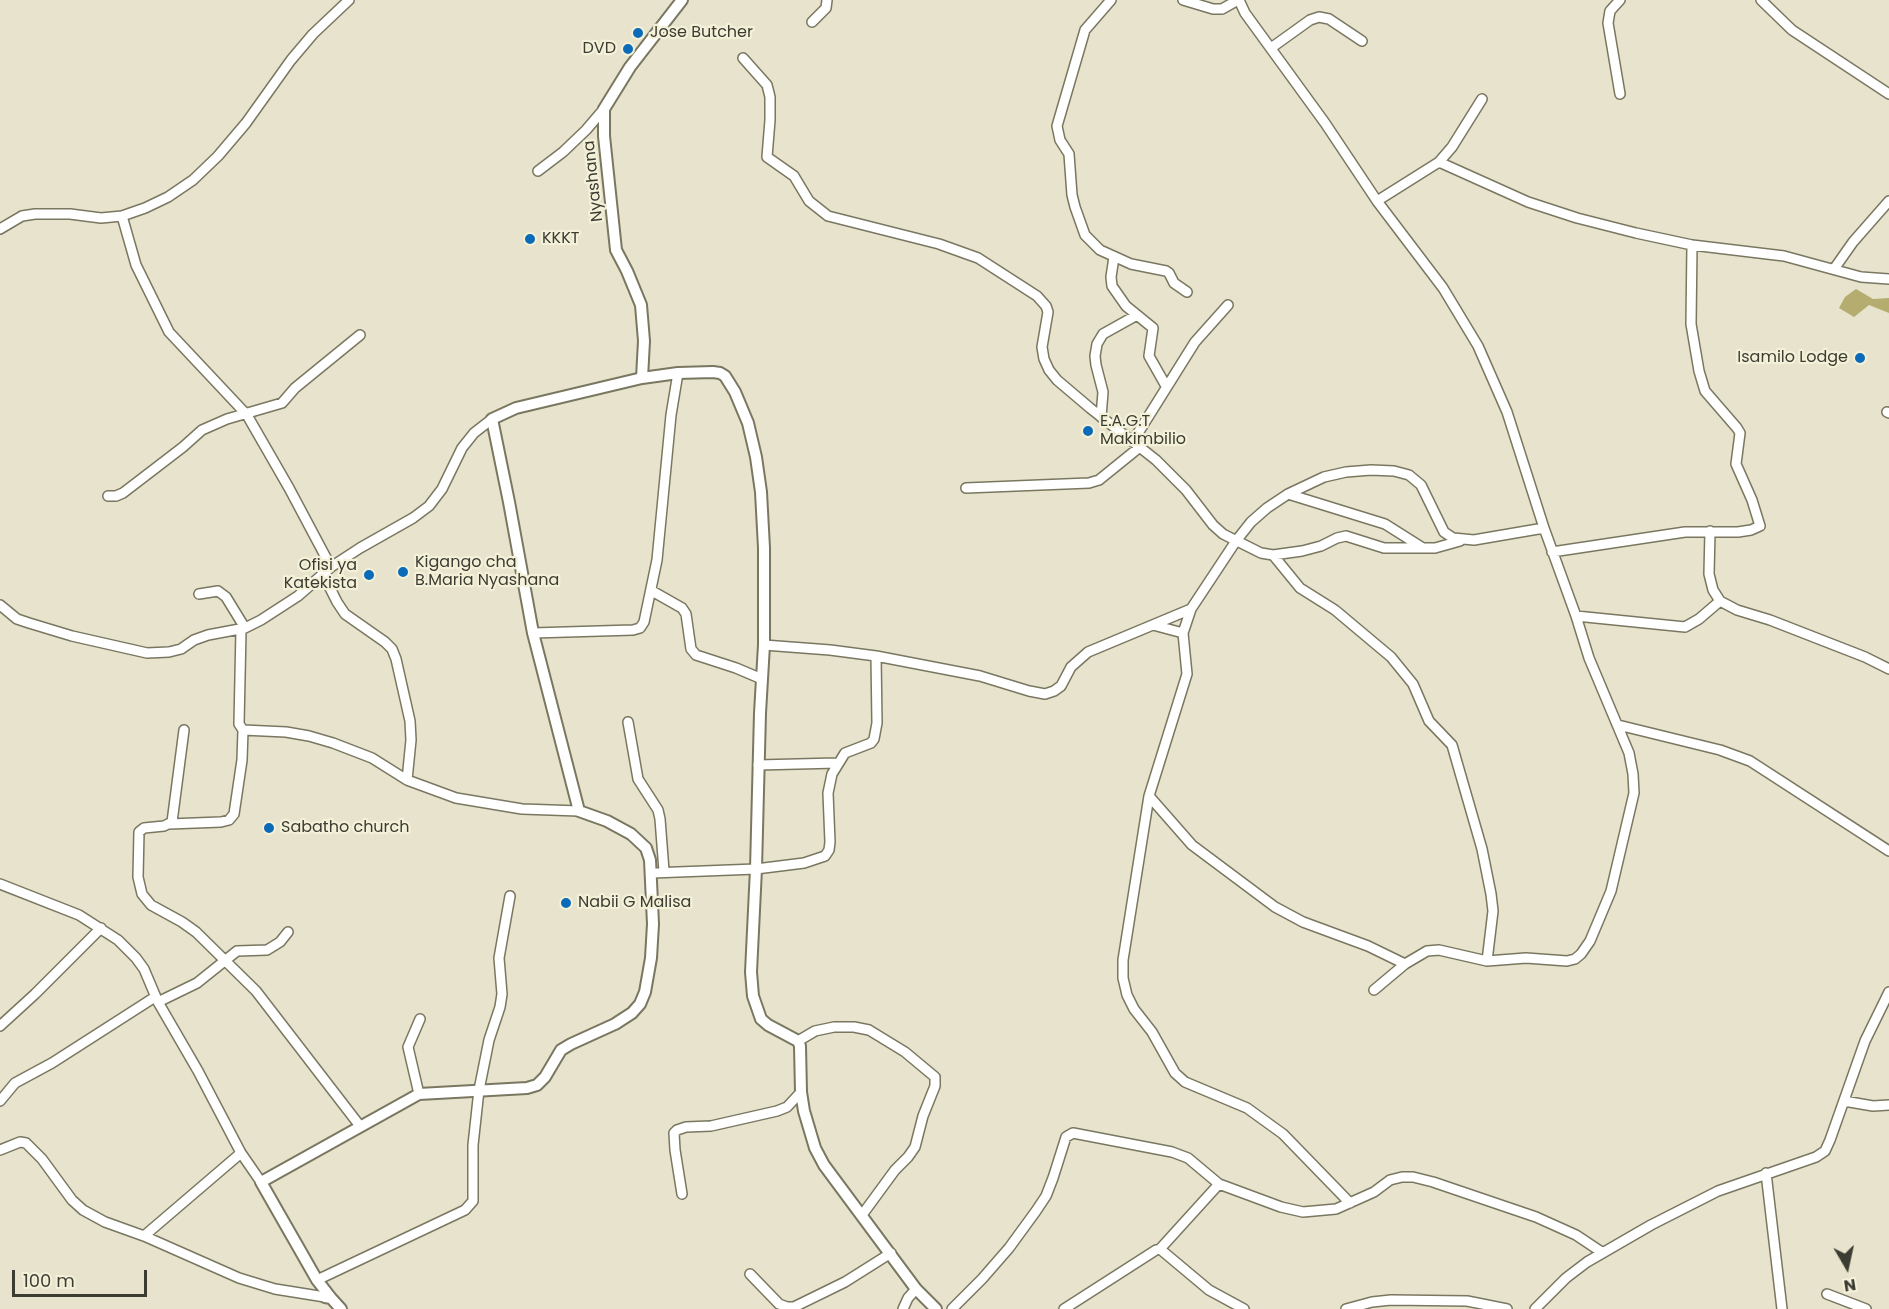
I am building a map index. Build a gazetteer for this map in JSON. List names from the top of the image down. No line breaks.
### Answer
{"streets":{"street":["Nyashana"]},"places":["Jose Butcher","DVD","KKKT","Isamilo Lodge","E.A.G.T Makimbilio","Kigango cha B.Maria Nyashana","Ofisi ya Katekista","Sabatho church","Nabii G Malisa"],"scale_bar":"100 m","north":"bottom"}
